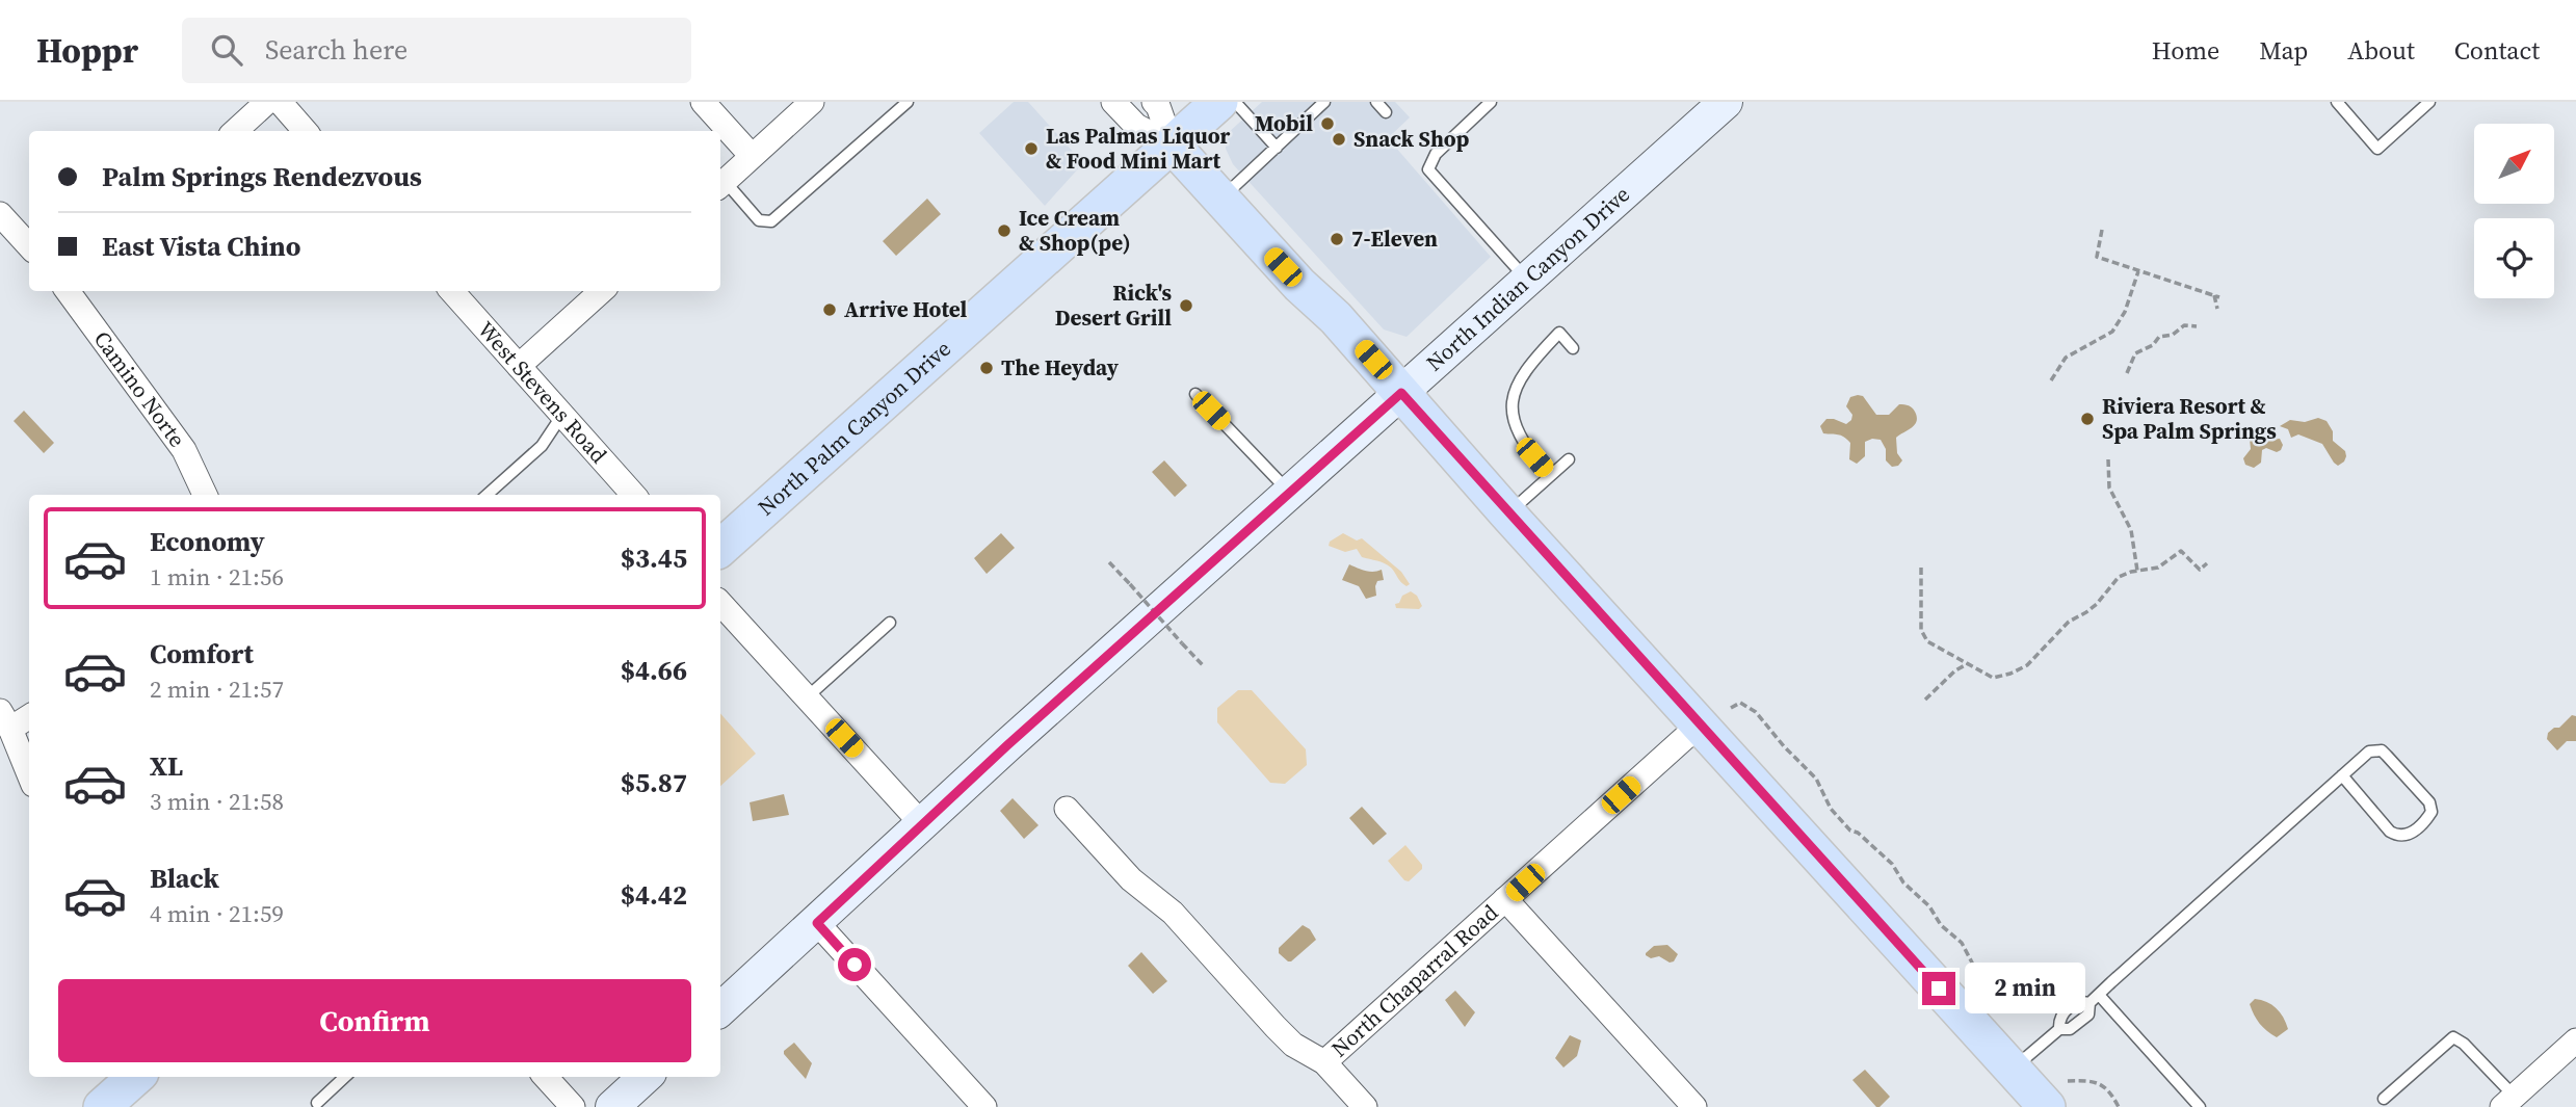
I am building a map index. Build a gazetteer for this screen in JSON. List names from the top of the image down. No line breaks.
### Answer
{"streets":{"main road":["North Indian Canyon Drive","North Palm Canyon Drive"],"street":["Camino Norte","West Stevens Road","North Chaparral Road"]},"places":["Mobil","Snack Shop","Las Palmas Liquor & Food Mini Mart","Ice Cream & Shop(pe)","7-Eleven","Rick's Desert Grill","Arrive Hotel","The Heyday","Riviera Resort & Spa Palm Springs"],"north":"top right","page":{"header":"Hoppr","search":"Search here","nav":["Home","Map","About","Contact"],"banner":["Palm Springs Rendezvous","East Vista Chino"],"list":[{"name":"Economy","note":"1 min · 21:56","value":"$3.45"},{"name":"Comfort","note":"2 min · 21:57","value":"$4.66"},{"name":"XL","note":"3 min · 21:58","value":"$5.87"},{"name":"Black","note":"4 min · 21:59","value":"$4.42"}],"bubble":"2 min","buttons":"Confirm"}}
